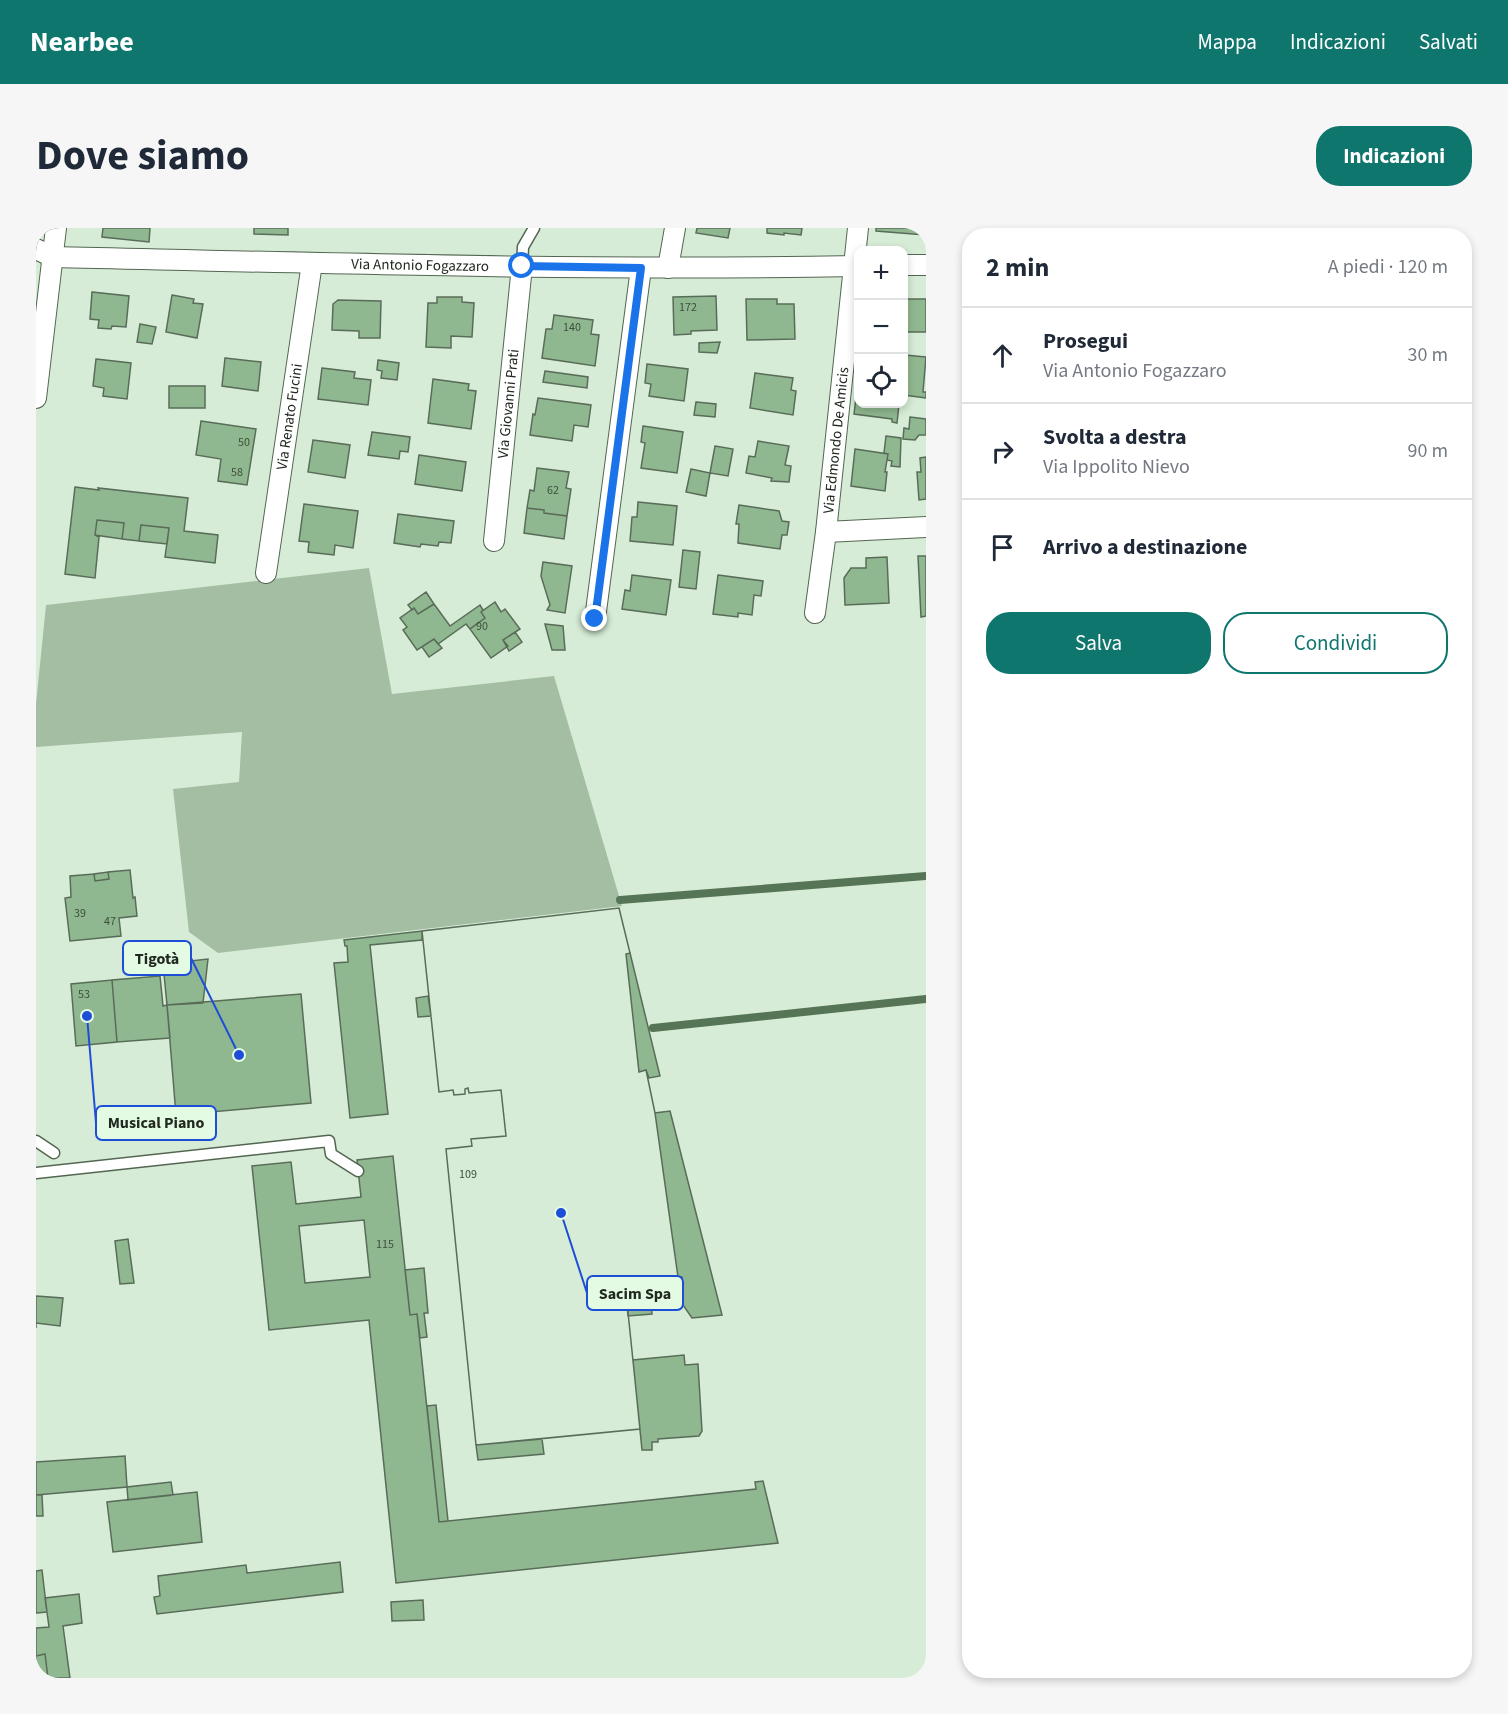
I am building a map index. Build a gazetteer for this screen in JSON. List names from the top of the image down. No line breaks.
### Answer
{"streets":{"street":["Via Antonio Fogazzaro","Via Giovanni Prati","Via Renato Fucini","Via Edmondo De Amicis"]},"crossings":[["Via Antonio Fogazzaro","Via Giovanni Prati"],["Via Antonio Fogazzaro","Via Renato Fucini"]],"places":["Musical Piano","Tigotà","Sacim Spa"],"house_numbers":["172","140","50","58","62","90","39","47","53","109","115"],"page":{"header":"Nearbee","nav":["Mappa","Indicazioni","Salvati"],"title":"Dove siamo","buttons":["Indicazioni",["Salva","Condividi"]],"heading":["2 min","A piedi · 120 m"],"map_buttons":["+","−"],"list":[["Prosegui","Via Antonio Fogazzaro","30 m"],["Svolta a destra","Via Ippolito Nievo","90 m"],"Arrivo a destinazione"]}}
